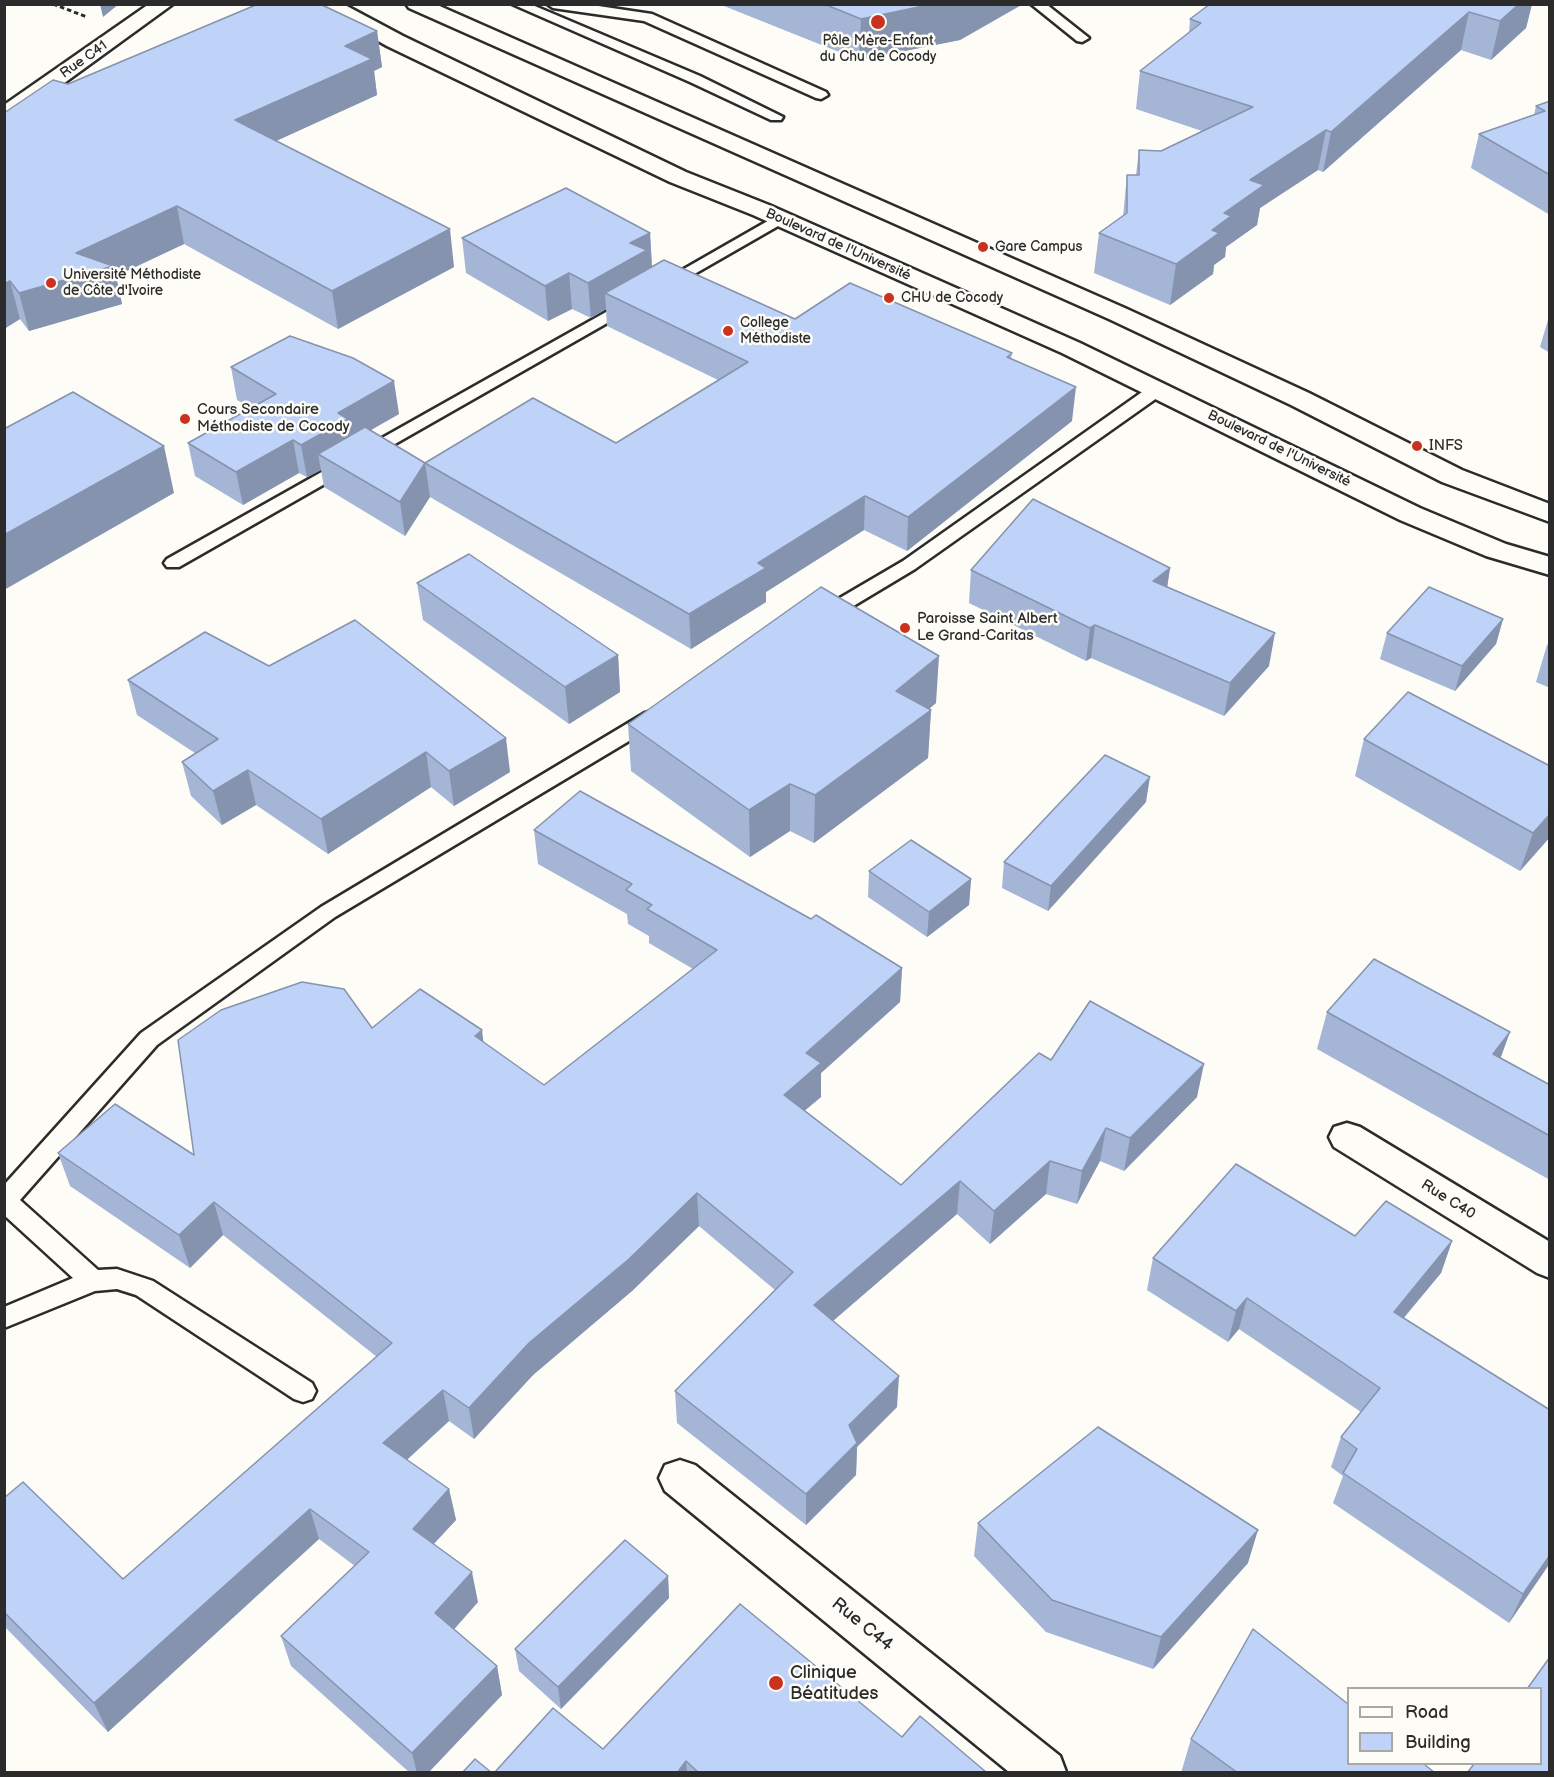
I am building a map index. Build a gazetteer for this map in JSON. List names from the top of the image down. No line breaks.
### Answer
{"streets":{"street":["Rue C41","Boulevard de l'Université","Rue C40","Rue C44"]},"places":["Pôle Mère-Enfant du Chu de Cocody","Gare Campus","Université Méthodiste de Côte d'Ivoire","CHU de Cocody","College Méthodiste","Cours Secondaire Méthodiste de Cocody","INFS","Paroisse Saint Albert Le Grand-Caritas","Clinique Béatitudes"],"legend":["Road","Building"]}
